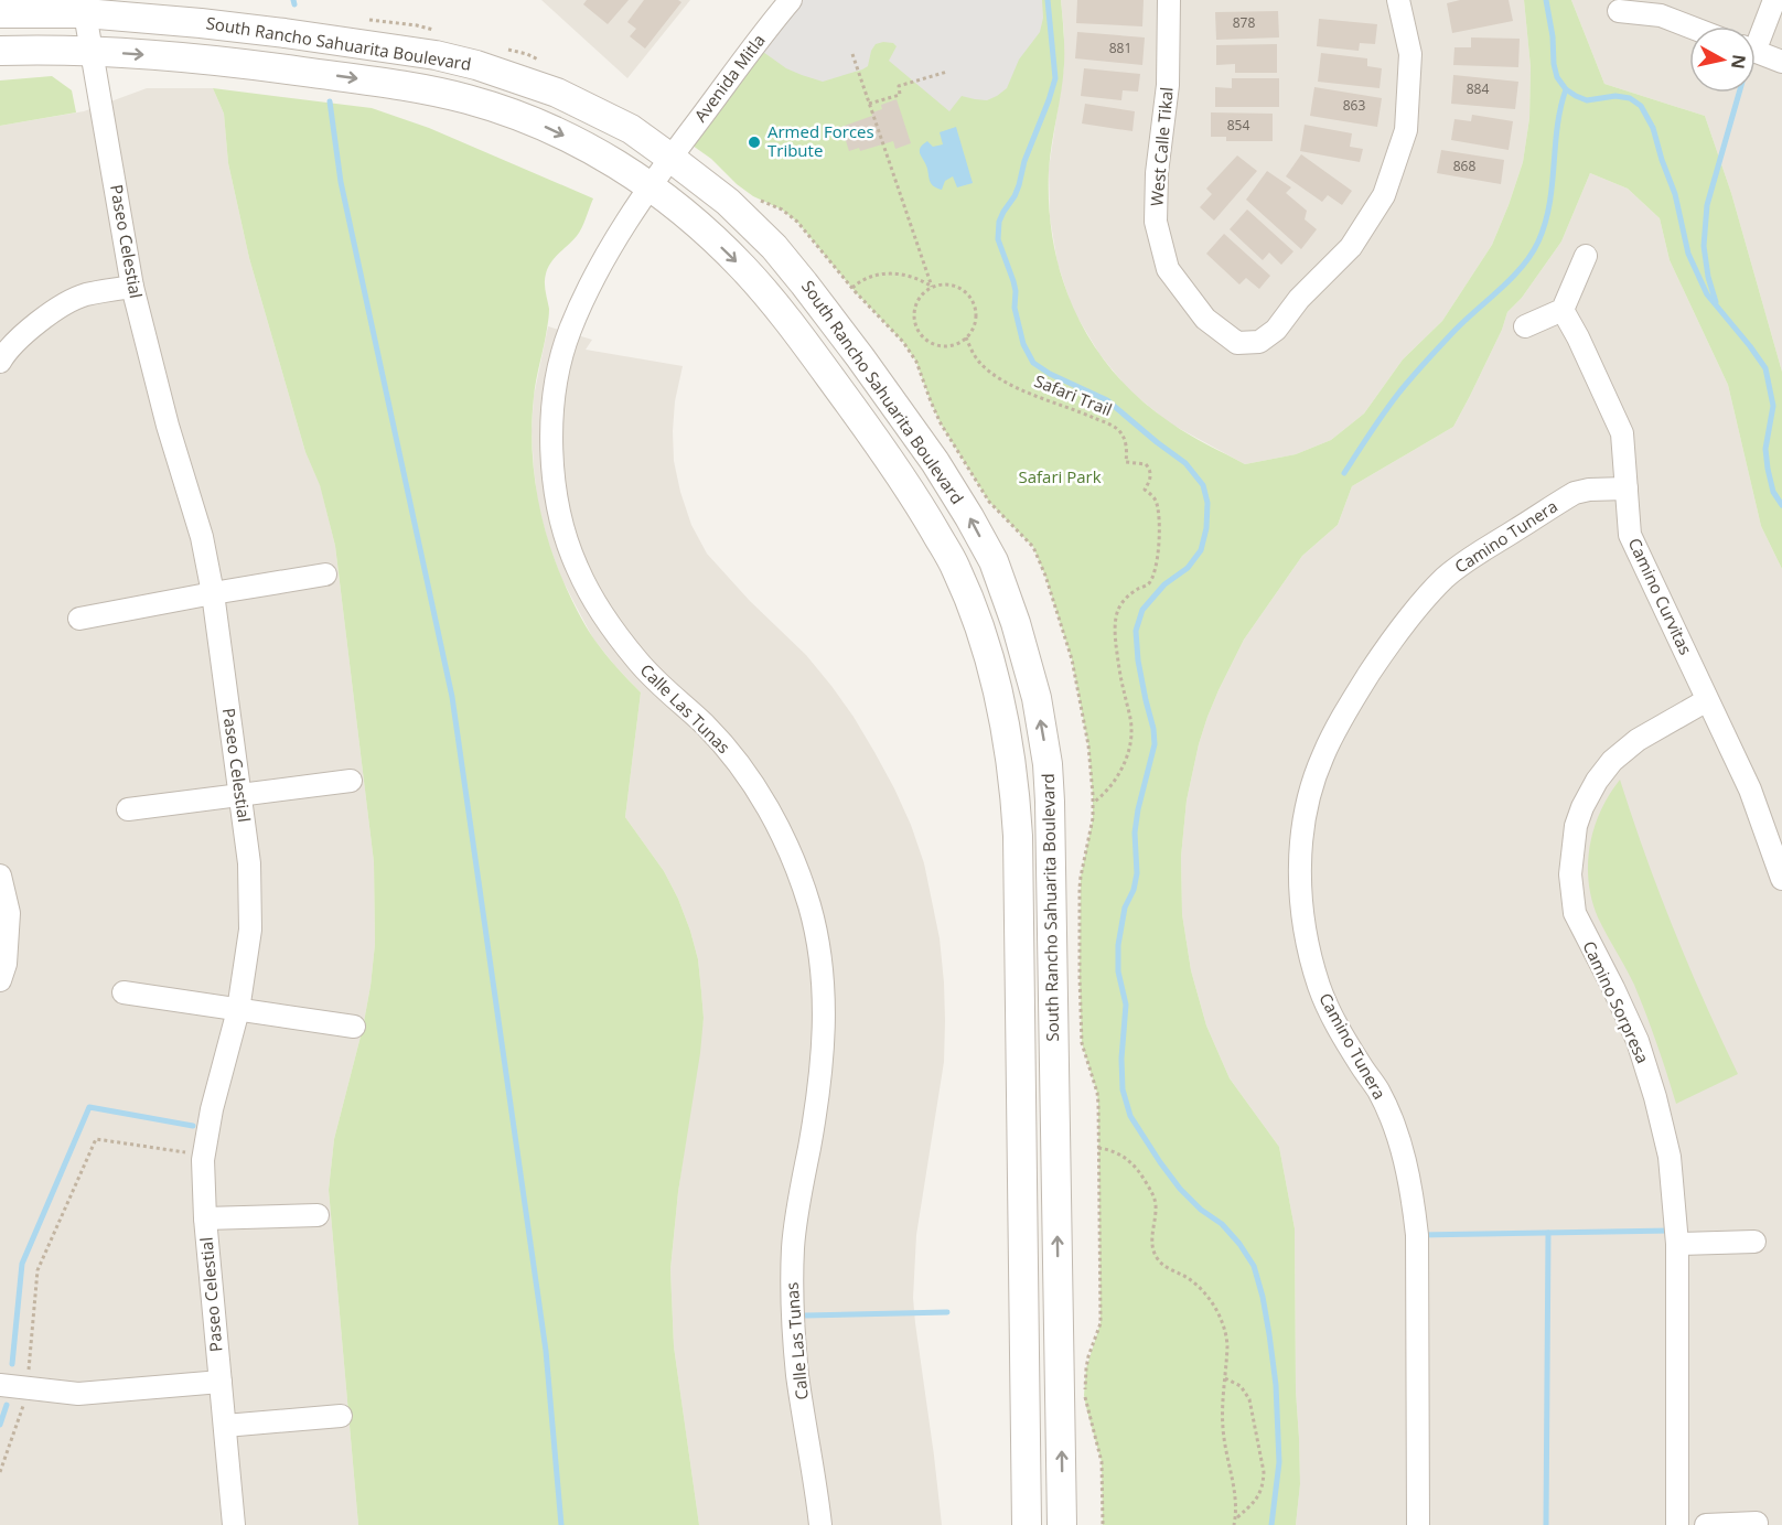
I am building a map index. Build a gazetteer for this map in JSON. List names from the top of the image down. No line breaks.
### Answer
{"streets":{"street":["South Rancho Sahuarita Boulevard","Avenida Mitla","West Calle Tikal","Paseo Celestial","Camino Tunera","Camino Curvitas","Calle Las Tunas","Camino Sorpresa"],"path":["Safari Trail"]},"crossings":[["South Rancho Sahuarita Boulevard","Avenida Mitla"],["South Rancho Sahuarita Boulevard","Paseo Celestial"],["South Rancho Sahuarita Boulevard","Calle Las Tunas"],["Avenida Mitla","Calle Las Tunas"],["Camino Tunera","Camino Curvitas"],["Camino Curvitas","Camino Sorpresa"]],"parks":["Safari Park"],"places":["Armed Forces Tribute"],"house_numbers":["878","881","884","863","854","868"],"north":"right"}
